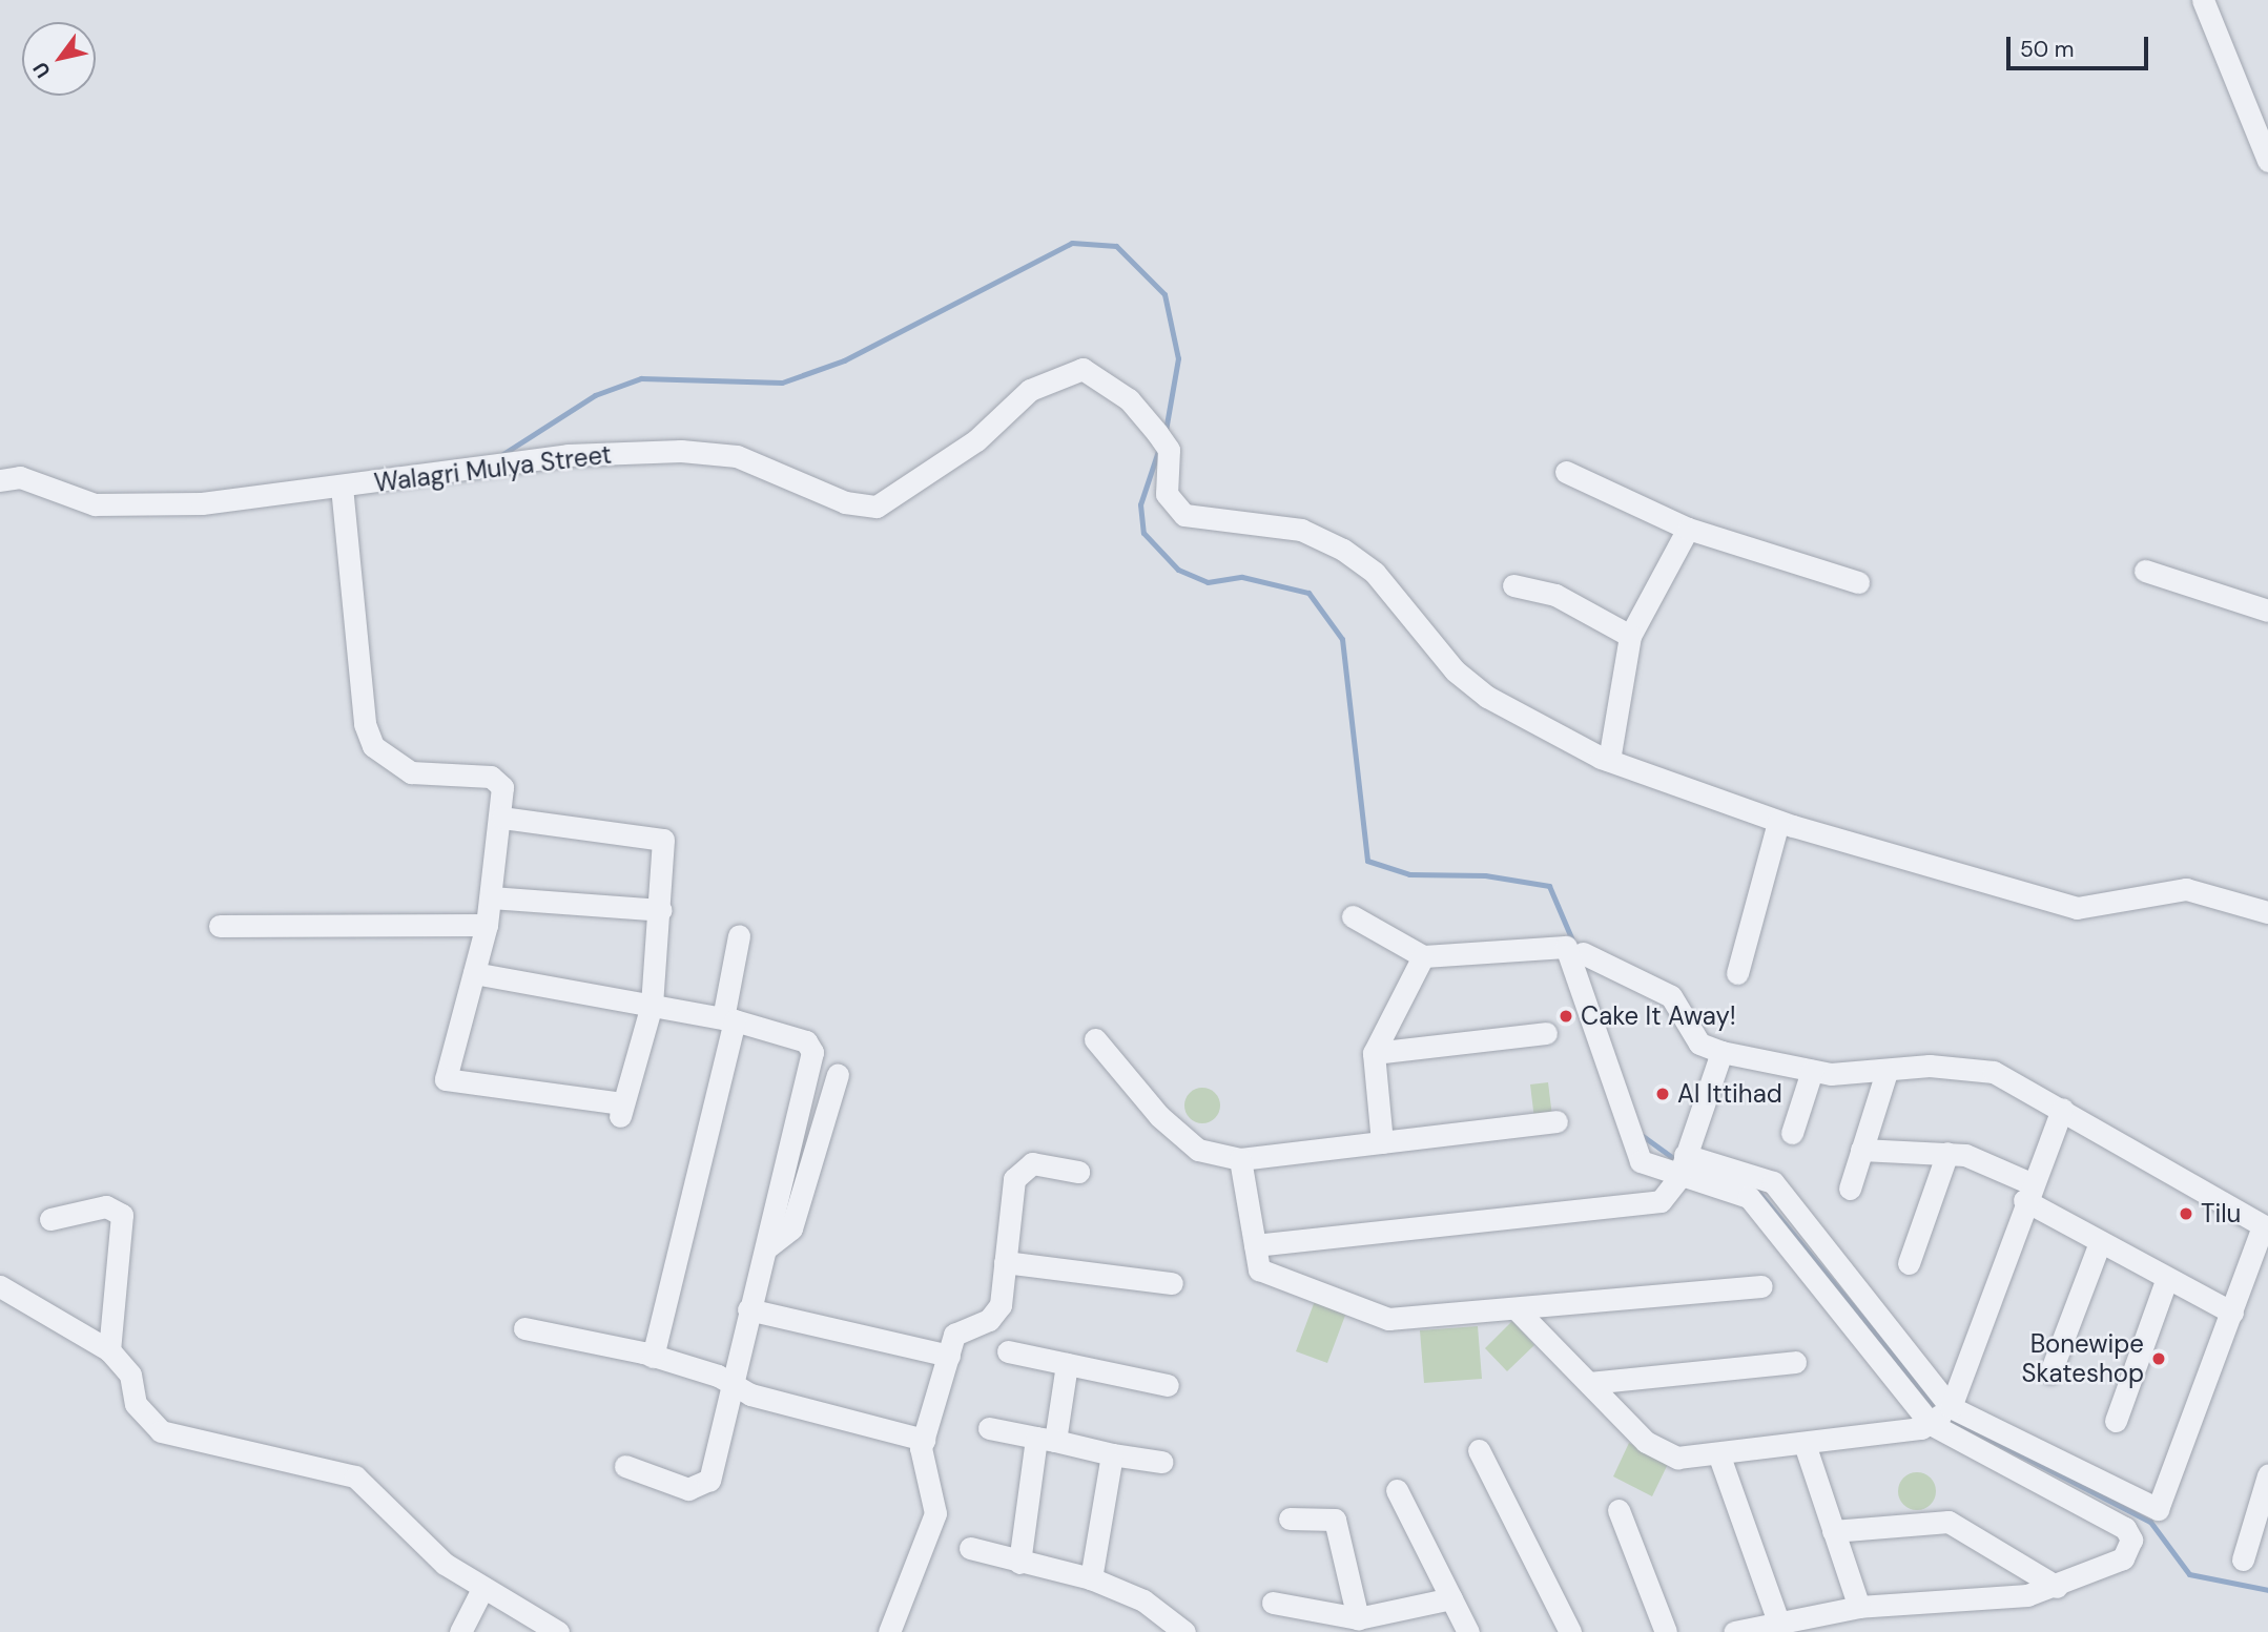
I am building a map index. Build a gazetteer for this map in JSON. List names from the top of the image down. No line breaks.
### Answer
{"streets":{"street":["Walagri Mulya Street"]},"places":["Cake It Away!","Al Ittihad","Tilu","Bonewipe Skateshop"],"scale_bar":"50 m","north":"bottom left"}
